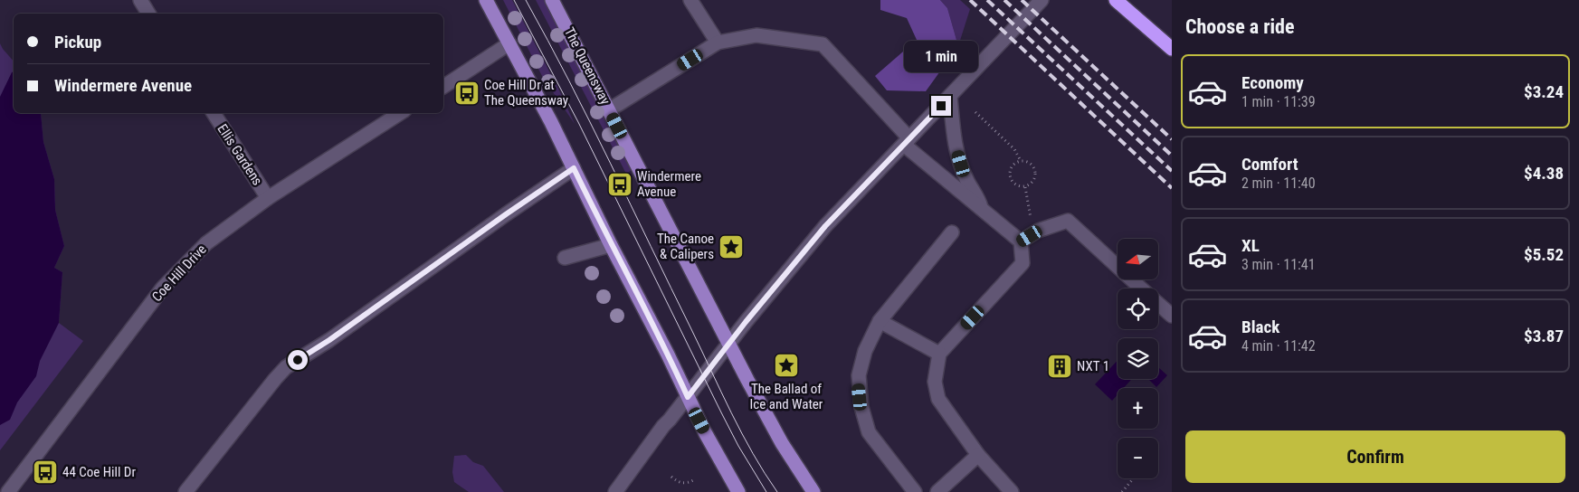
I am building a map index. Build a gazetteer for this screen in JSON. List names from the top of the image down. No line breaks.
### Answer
{"streets":{"main road":["The Queensway"],"street":["Ellis Gardens","Coe Hill Drive"]},"crossings":[["Ellis Gardens","Coe Hill Drive"]],"places":{"bus stop":["Coe Hill Dr at The Queensway","Windermere Avenue","44 Coe Hill Dr"],"place":["The Canoe & Calipers","The Ballad of Ice and Water"],"building":["NXT 1"]},"north":"left","page":{"heading":"Choose a ride","banner":["Pickup","Windermere Avenue"],"bubble":"1 min","list":[{"name":"Economy","note":"1 min · 11:39","value":"$3.24"},{"name":"Comfort","note":"2 min · 11:40","value":"$4.38"},{"name":"XL","note":"3 min · 11:41","value":"$5.52"},{"name":"Black","note":"4 min · 11:42","value":"$3.87"}],"map_buttons":["+","−"],"buttons":"Confirm"}}
